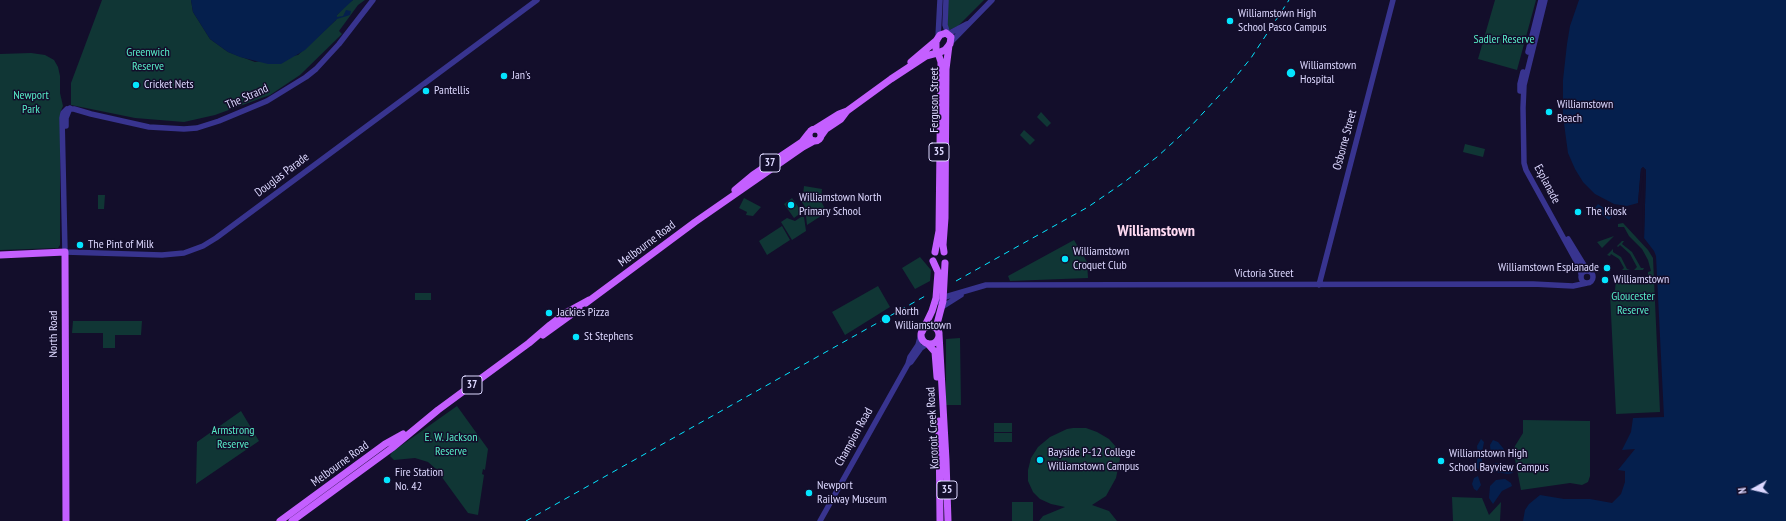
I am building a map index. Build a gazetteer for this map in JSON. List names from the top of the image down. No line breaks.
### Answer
{"streets":{"main road":["Ferguson Street","35","37","Douglas Parade","Melbourne Road","North Road","Kororoit Creek Road"],"street":["The Strand","Osborne Street","Esplanade","Victoria Street","Champion Road"]},"crossings":[["The Strand","North Road"],["Ferguson Street","35"],["Ferguson Street","Melbourne Road"],["Osborne Street","Victoria Street"],["35","Melbourne Road"],["35","Victoria Street"],["35","Kororoit Creek Road"],["35","Champion Road"],["37","Melbourne Road"],["Douglas Parade","North Road"],["Esplanade","Victoria Street"],["Kororoit Creek Road","Champion Road"]],"districts":["Williamstown"],"parks":["Sadler Reserve","Greenwich Reserve","Newport Park","Gloucester Reserve","Armstrong Reserve","E. W. Jackson Reserve"],"places":["Williamstown High School Pasco Campus","Williamstown Hospital","Jan's","Cricket Nets","Pantellis","Williamstown Beach","Williamstown North Primary School","The Kiosk","The Pint of Milk","Williamstown Croquet Club","Williamstown Esplanade","Williamstown","Jackies Pizza","North Williamstown","St Stephens","Bayside P-12 College Williamstown Campus","Williamstown High School Bayview Campus","Fire Station No. 42","Newport Railway Museum"],"north":"left"}
